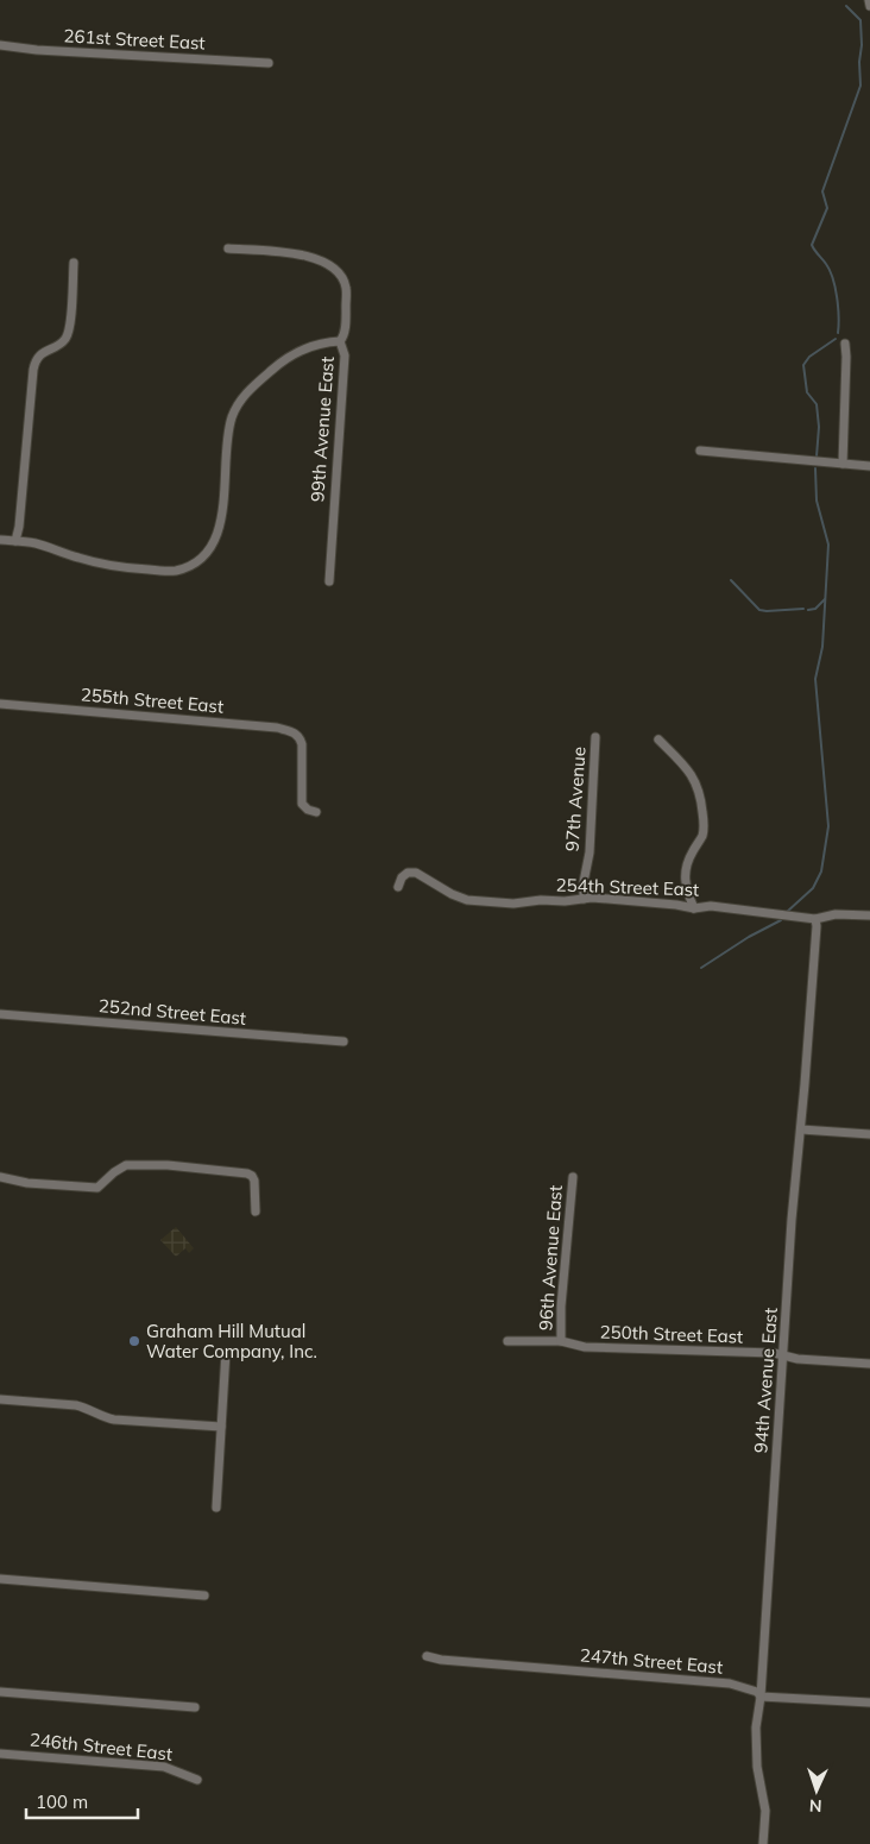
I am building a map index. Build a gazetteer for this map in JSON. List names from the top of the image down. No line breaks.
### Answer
{"streets":{"street":["261st Street East","99th Avenue East","255th Street East","97th Avenue","254th Street East","252nd Street East","96th Avenue East","250th Street East","94th Avenue East","247th Street East","246th Street East"]},"crossings":[["97th Avenue","254th Street East"],["254th Street East","94th Avenue East"],["96th Avenue East","250th Street East"],["250th Street East","94th Avenue East"],["94th Avenue East","247th Street East"]],"places":["Graham Hill Mutual Water Company, Inc."],"scale_bar":"100 m","north":"bottom"}
